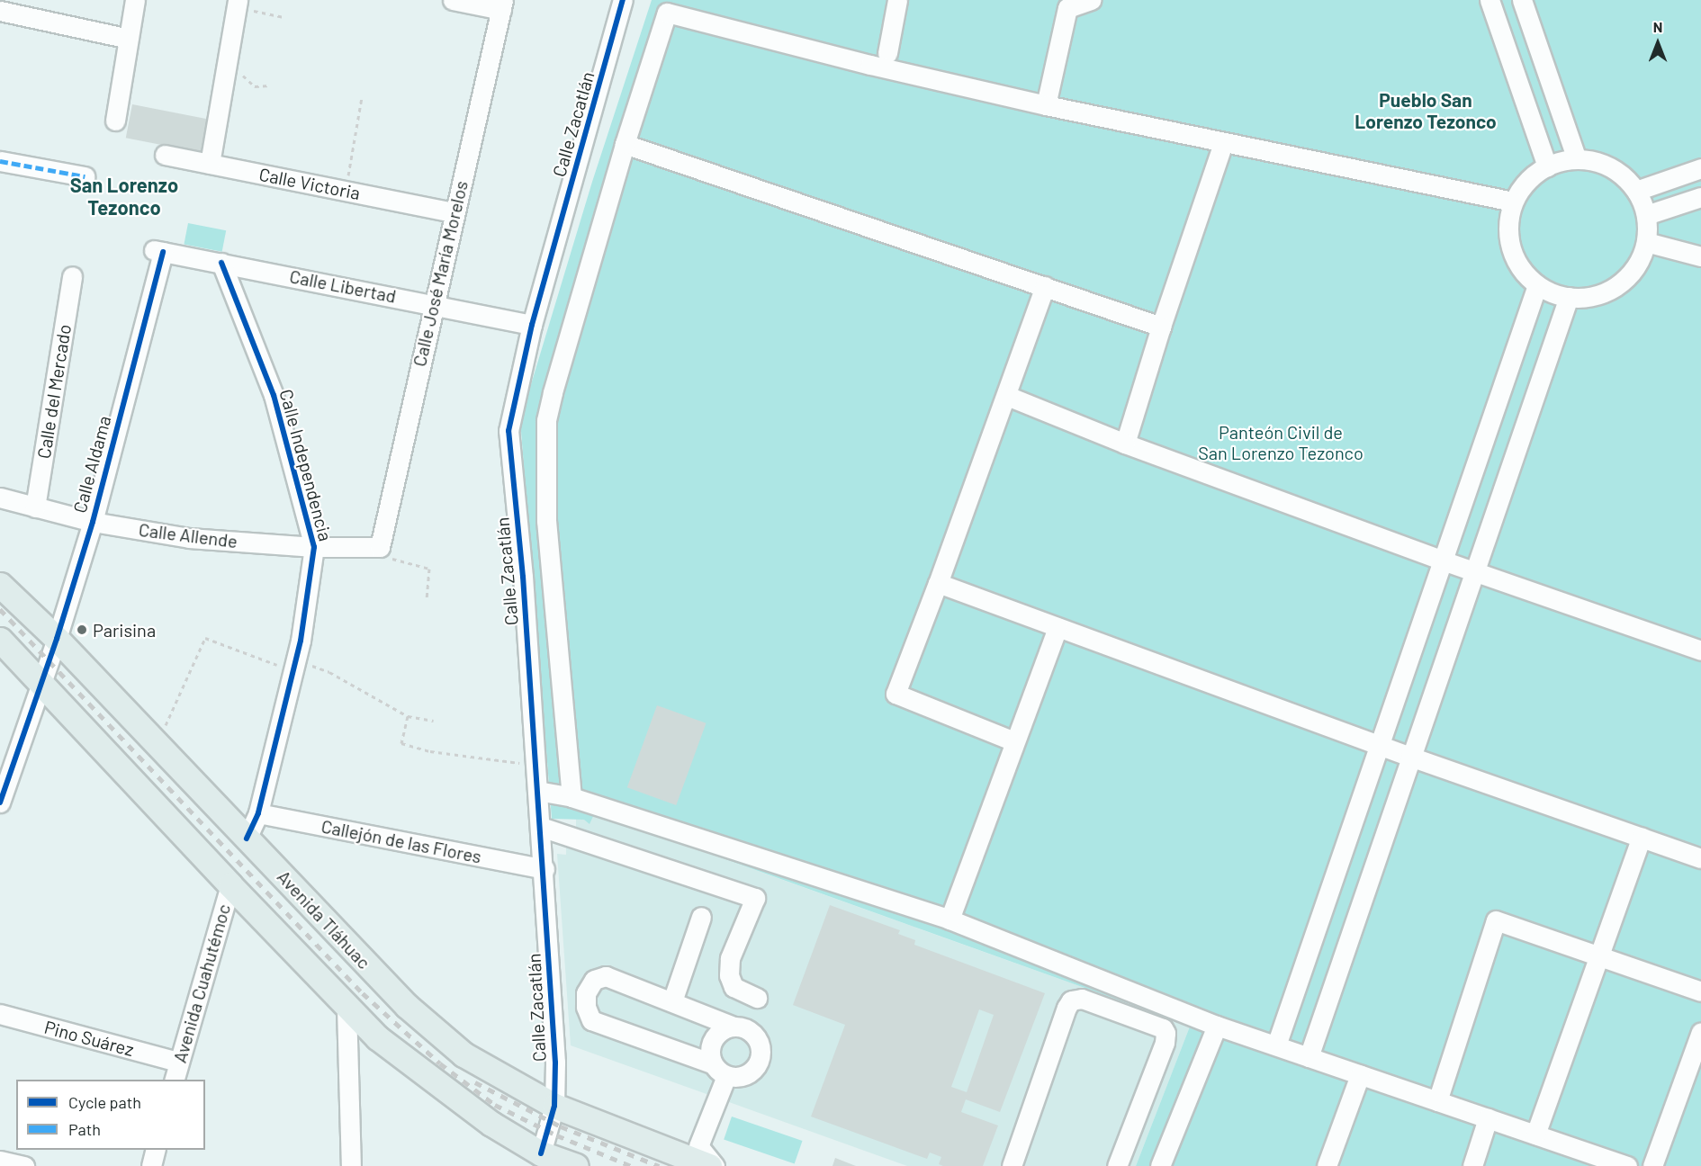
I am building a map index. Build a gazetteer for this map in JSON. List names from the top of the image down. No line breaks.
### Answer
{"streets":{"main road":["Avenida Tláhuac"],"street":["Calle Zacatlán","Calle Victoria","Calle José María Morelos","Calle Libertad","Calle del Mercado","Calle Aldama","Calle Independencia","Calle Allende","Callejón de las Flores","Avenida Cuahutémoc","Pino Suárez"]},"crossings":[["Calle Zacatlán","Calle Libertad"],["Calle Zacatlán","Callejón de las Flores"],["Calle Zacatlán","Avenida Tláhuac"],["Calle Victoria","Calle José María Morelos"],["Calle José María Morelos","Calle Libertad"],["Calle José María Morelos","Calle Allende"],["Calle Libertad","Calle Aldama"],["Calle Libertad","Calle Independencia"],["Calle del Mercado","Calle Allende"],["Calle Aldama","Calle Allende"],["Calle Aldama","Avenida Tláhuac"],["Calle Independencia","Calle Allende"],["Calle Independencia","Callejón de las Flores"],["Calle Independencia","Avenida Tláhuac"],["Avenida Cuahutémoc","Pino Suárez"]],"districts":["Pueblo San Lorenzo Tezonco","San Lorenzo Tezonco"],"parks":["Panteón Civil de San Lorenzo Tezonco"],"places":["Parisina"],"legend":["Cycle path","Path"],"north":"top"}
